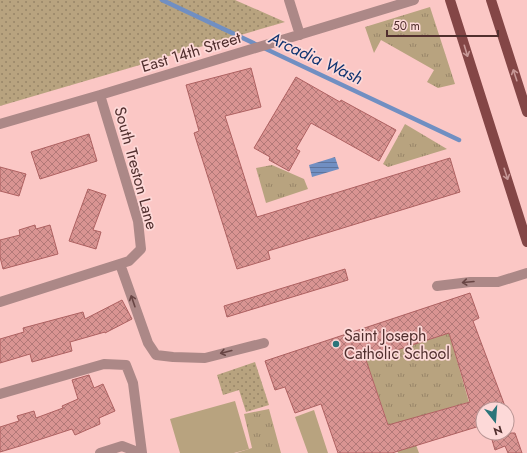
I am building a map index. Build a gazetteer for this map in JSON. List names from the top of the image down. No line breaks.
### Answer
{"streets":{"street":["East 14th Street","South Treston Lane"]},"crossings":[["East 14th Street","South Treston Lane"]],"water":["Arcadia Wash"],"places":["Saint Joseph Catholic School"],"scale_bar":"50 m","north":"bottom"}
